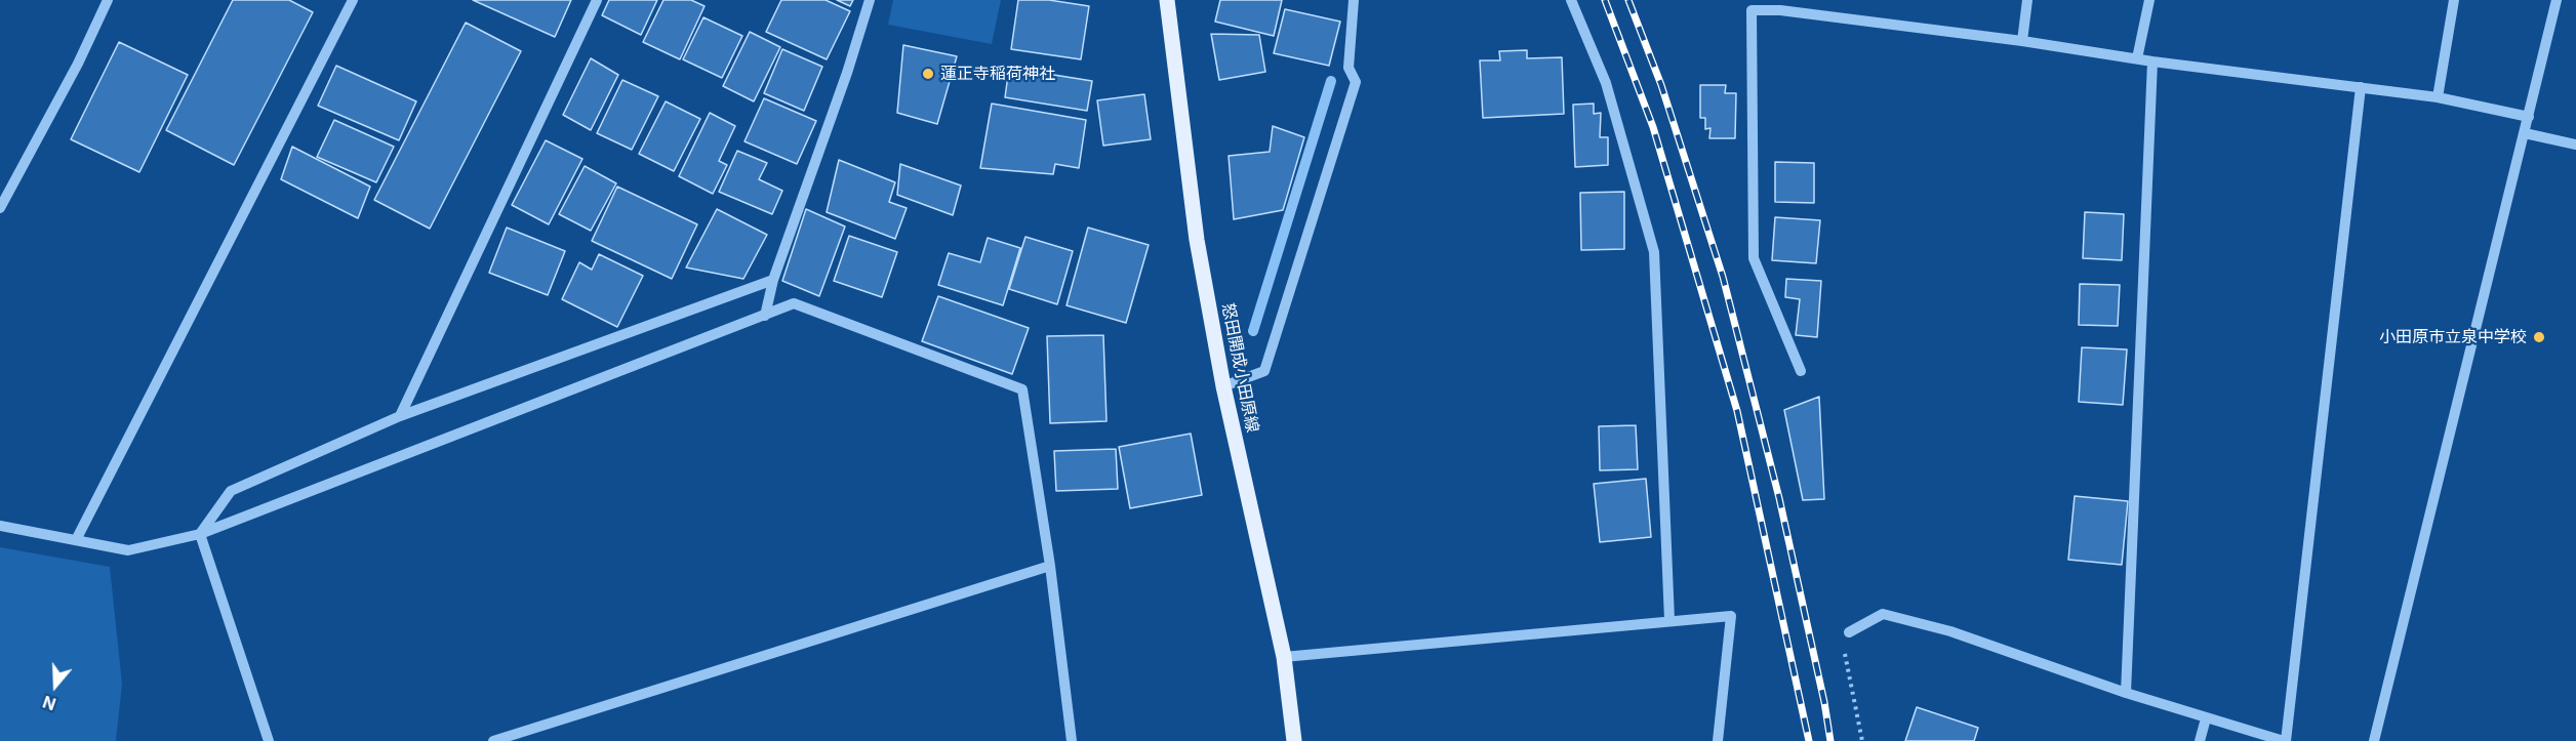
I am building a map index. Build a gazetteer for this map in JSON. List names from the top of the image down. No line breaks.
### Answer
{"streets":{"main road":["怒田開成小田原線"]},"places":["蓮正寺稲荷神社","小田原市立泉中学校"],"north":"bottom"}
